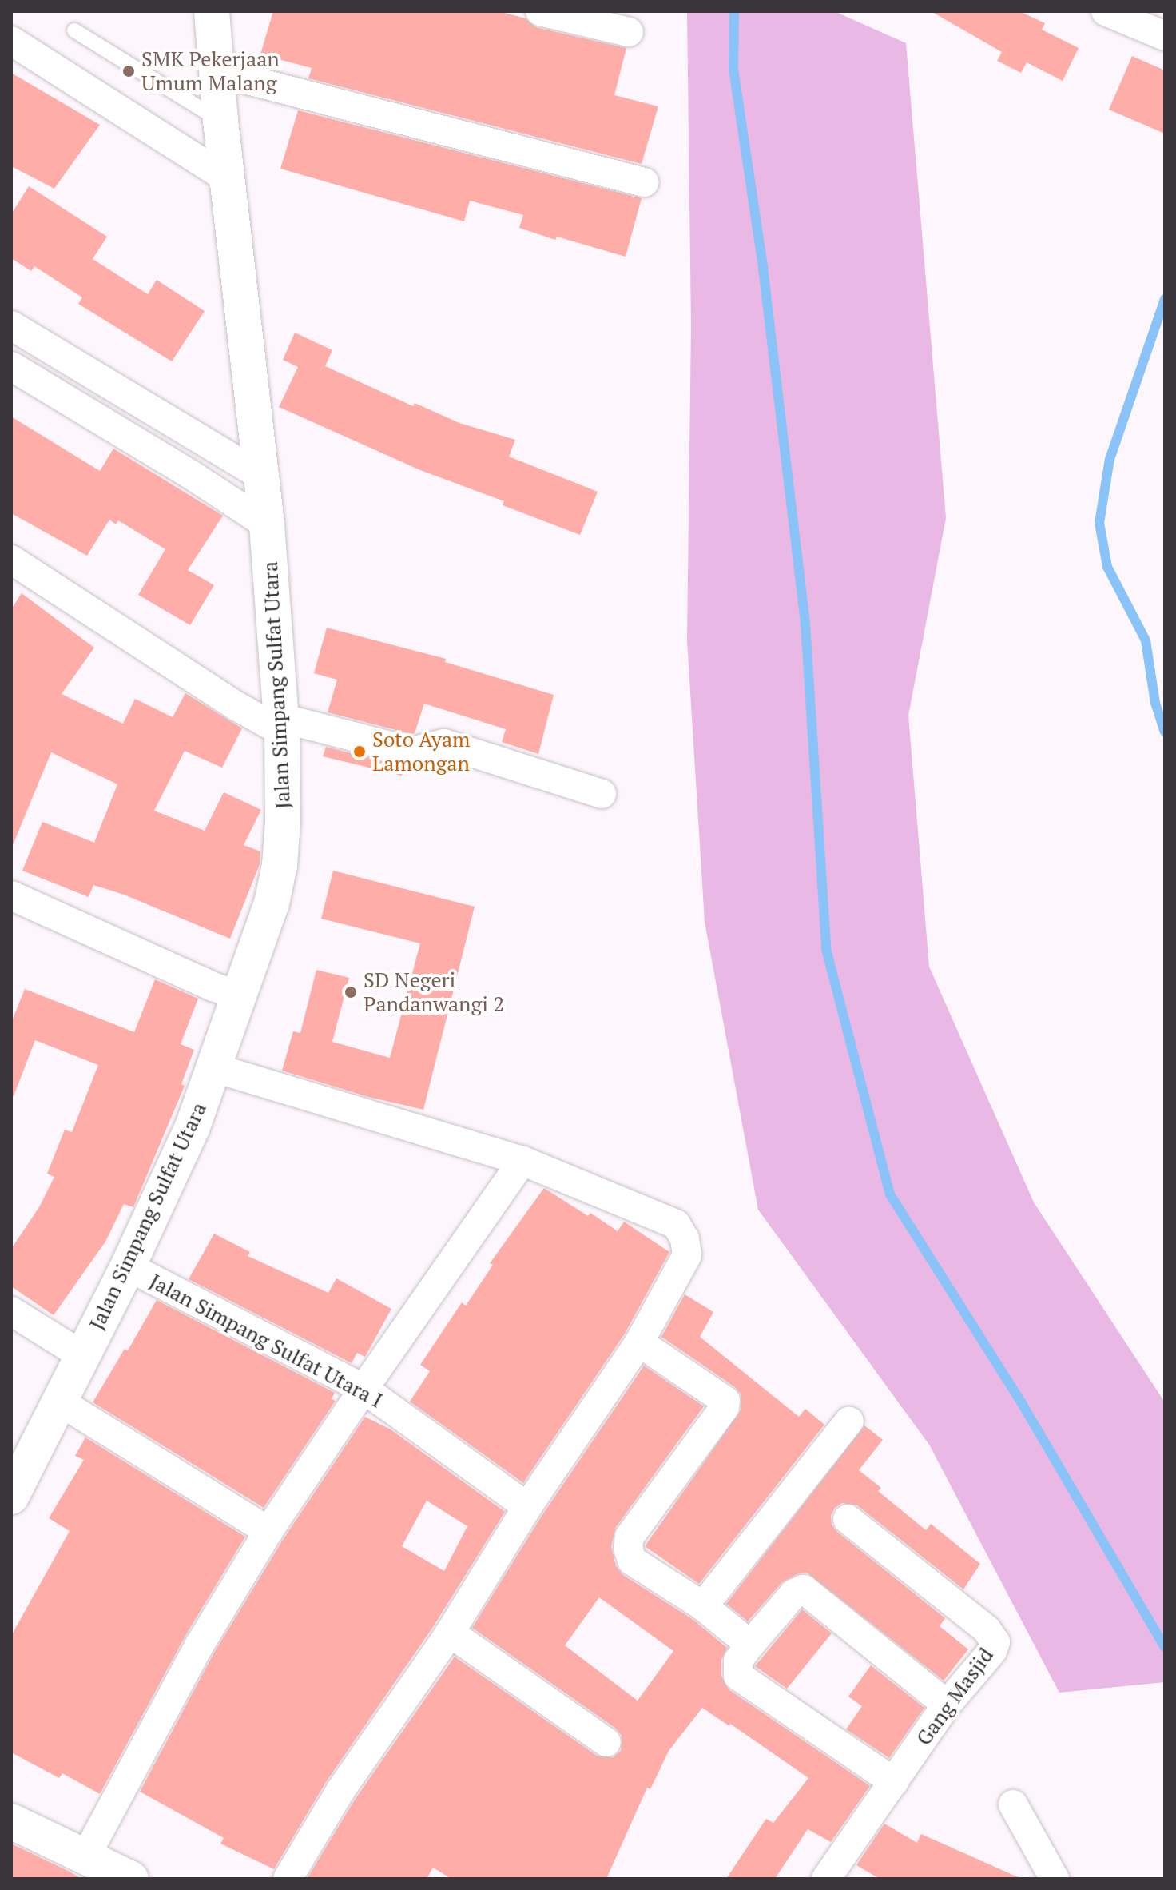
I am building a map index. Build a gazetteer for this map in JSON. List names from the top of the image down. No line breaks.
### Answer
{"streets":{"street":["Jalan Simpang Sulfat Utara","Jalan Simpang Sulfat Utara I","Gang Masjid"]},"crossings":[["Jalan Simpang Sulfat Utara","Jalan Simpang Sulfat Utara I"]],"places":["SMK Pekerjaan Umum Malang","Soto Ayam Lamongan","SD Negeri Pandanwangi 2"]}
